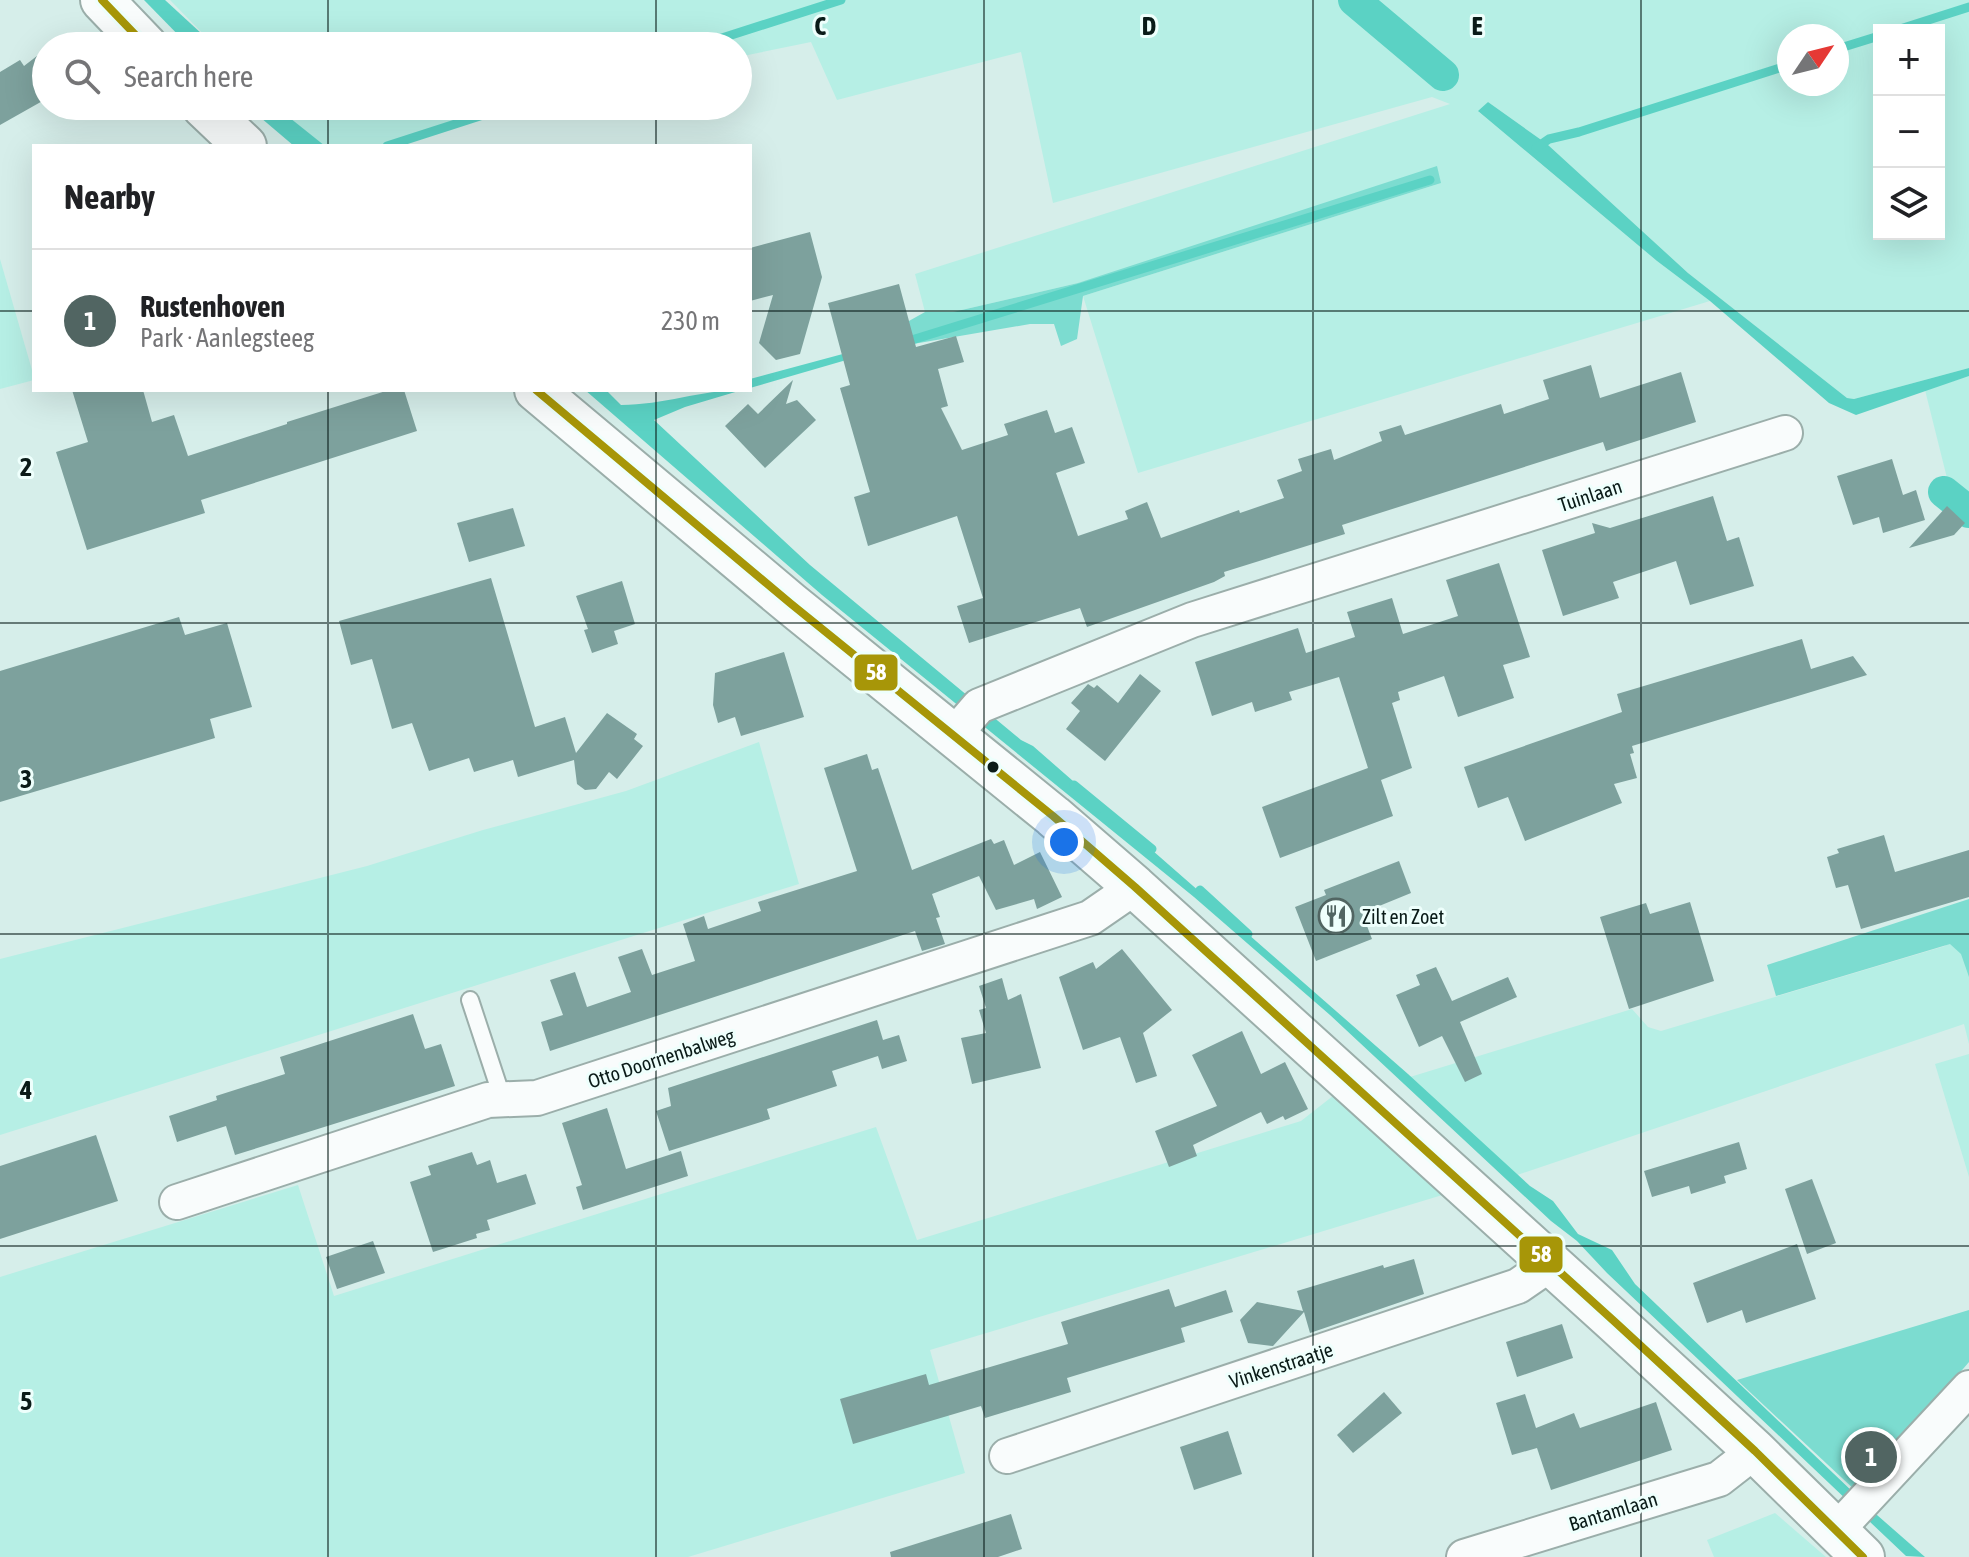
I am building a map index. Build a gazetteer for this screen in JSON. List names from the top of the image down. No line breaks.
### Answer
{"streets":{"street":["Tuinlaan","Otto Doornenbalweg","Vinkenstraatje","Bantamlaan"]},"places":{"restaurant":["Zilt en Zoet"]},"lines":["transit line 58"],"north":"top right","page":{"map_buttons":["+","−"],"search":"Search here","heading":"Nearby","list":[{"mark":"1","name":"Rustenhoven","note":"Park · Aanlegsteeg","value":"230 m"}],"pins":"1"},"grid":{"columns":["C","D","E"],"rows":["2","3","4","5"]}}
